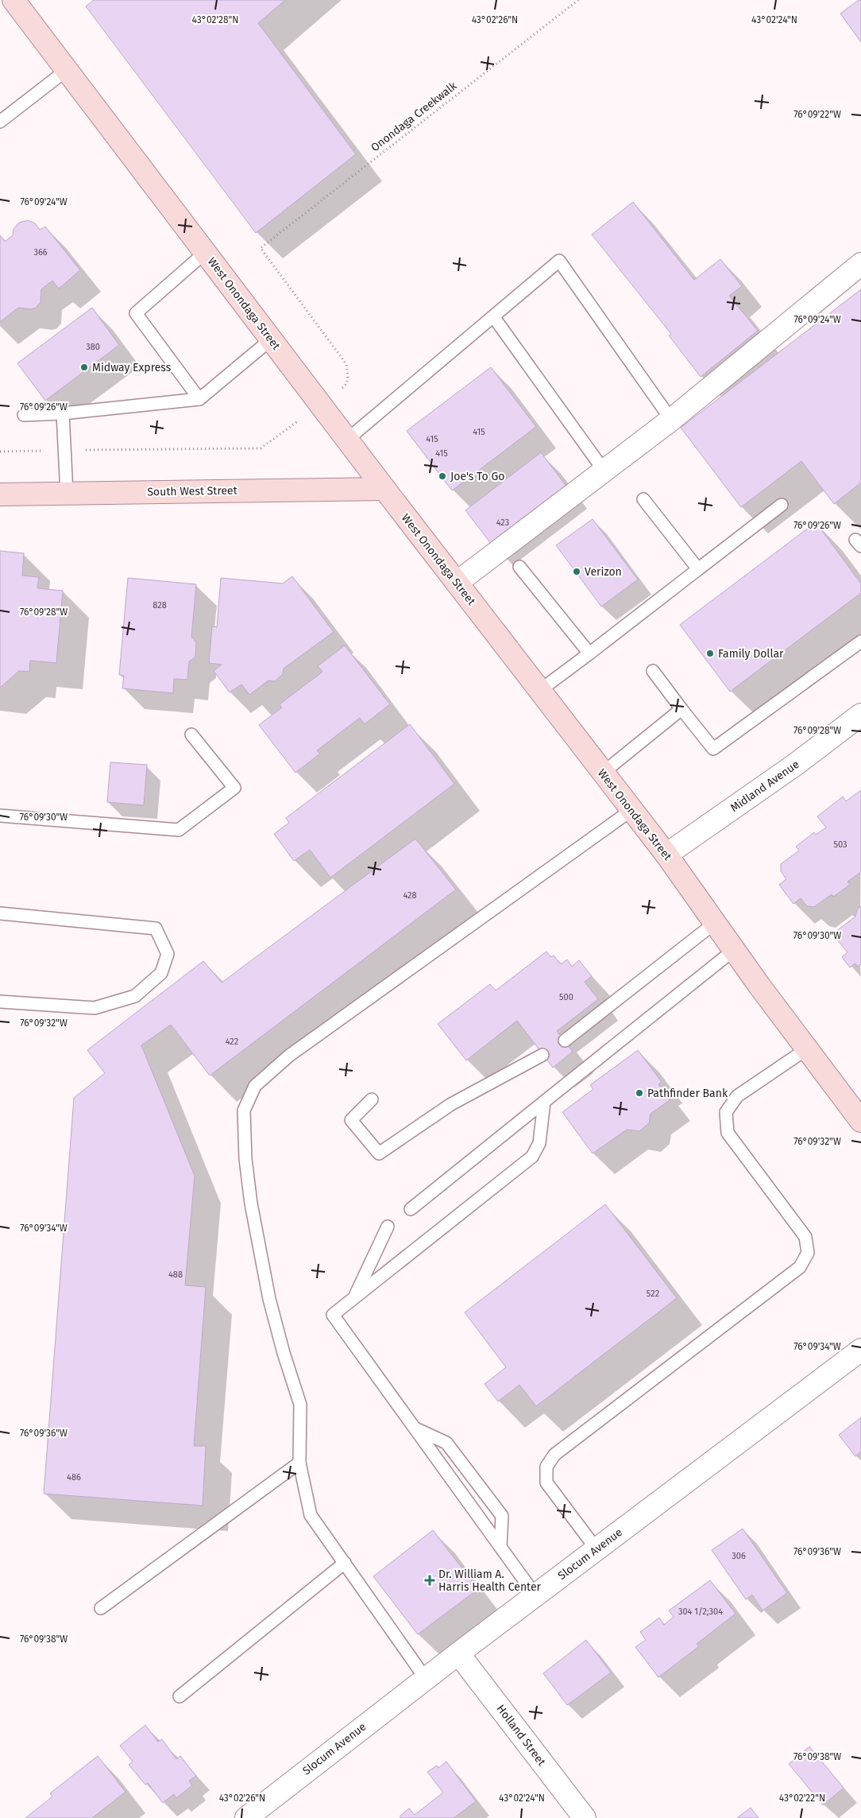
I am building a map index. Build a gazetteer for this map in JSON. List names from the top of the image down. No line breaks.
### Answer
{"streets":{"main road":["West Onondaga Street","South West Street"],"street":["Midland Avenue","Slocum Avenue","Holland Street"],"path":["Onondaga Creekwalk"]},"crossings":[["West Onondaga Street","South West Street"],["West Onondaga Street","Midland Avenue"],["Slocum Avenue","Holland Street"]],"places":{"other":["Midway Express","Joe's To Go","Verizon","Family Dollar","Pathfinder Bank"],"health":["Dr. William A. Harris Health Center"]},"house_numbers":["366","380","415","415","415","423","828","503","428","500","422","488","522","486","306","304 1/2;304"],"coordinates":["43°02'28\"N","43°02'26\"N","43°02'24\"N","76°09'22\"W","76°09'24\"W","76°09'26\"W","76°09'28\"W","76°09'30\"W","76°09'32\"W","76°09'34\"W","76°09'36\"W","76°09'38\"W","43°02'22\"N"]}
